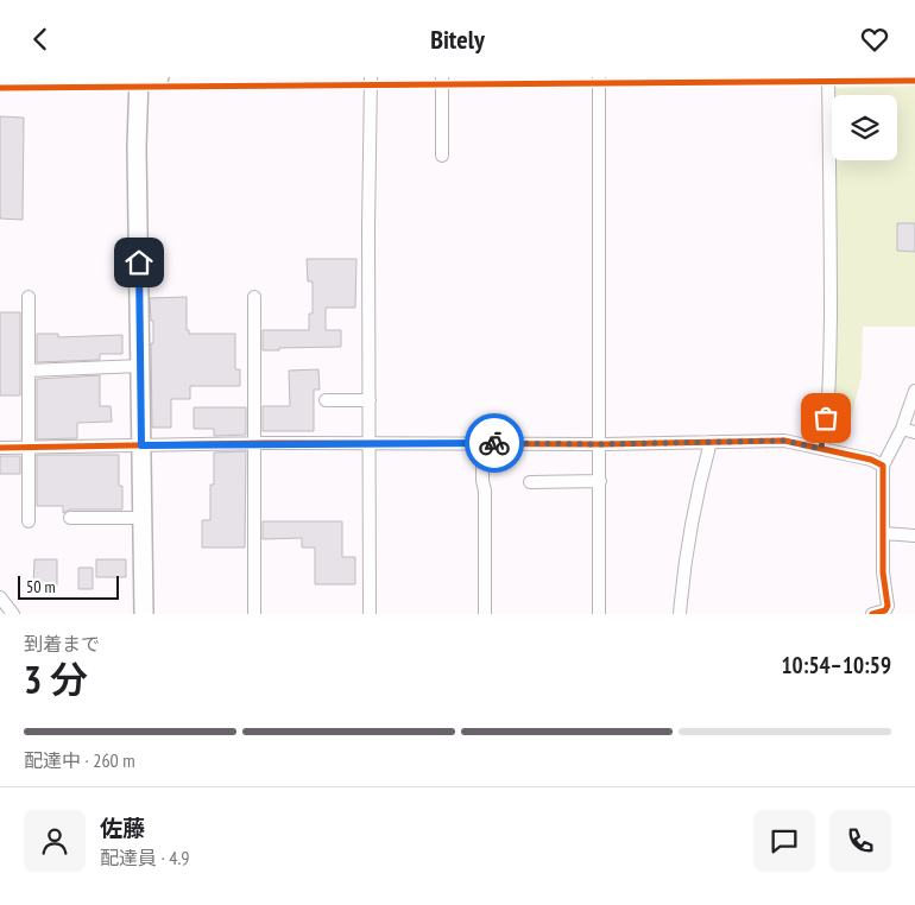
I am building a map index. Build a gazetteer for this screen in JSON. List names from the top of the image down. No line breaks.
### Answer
{"scale_bar":"50 m","page":{"header":"Bitely","scale":"50 m","heading":["3 分","到着まで","10:54–10:59"],"panel":["佐藤","配達員 · 4.9"],"bar":"配達中 · 260 m"}}
